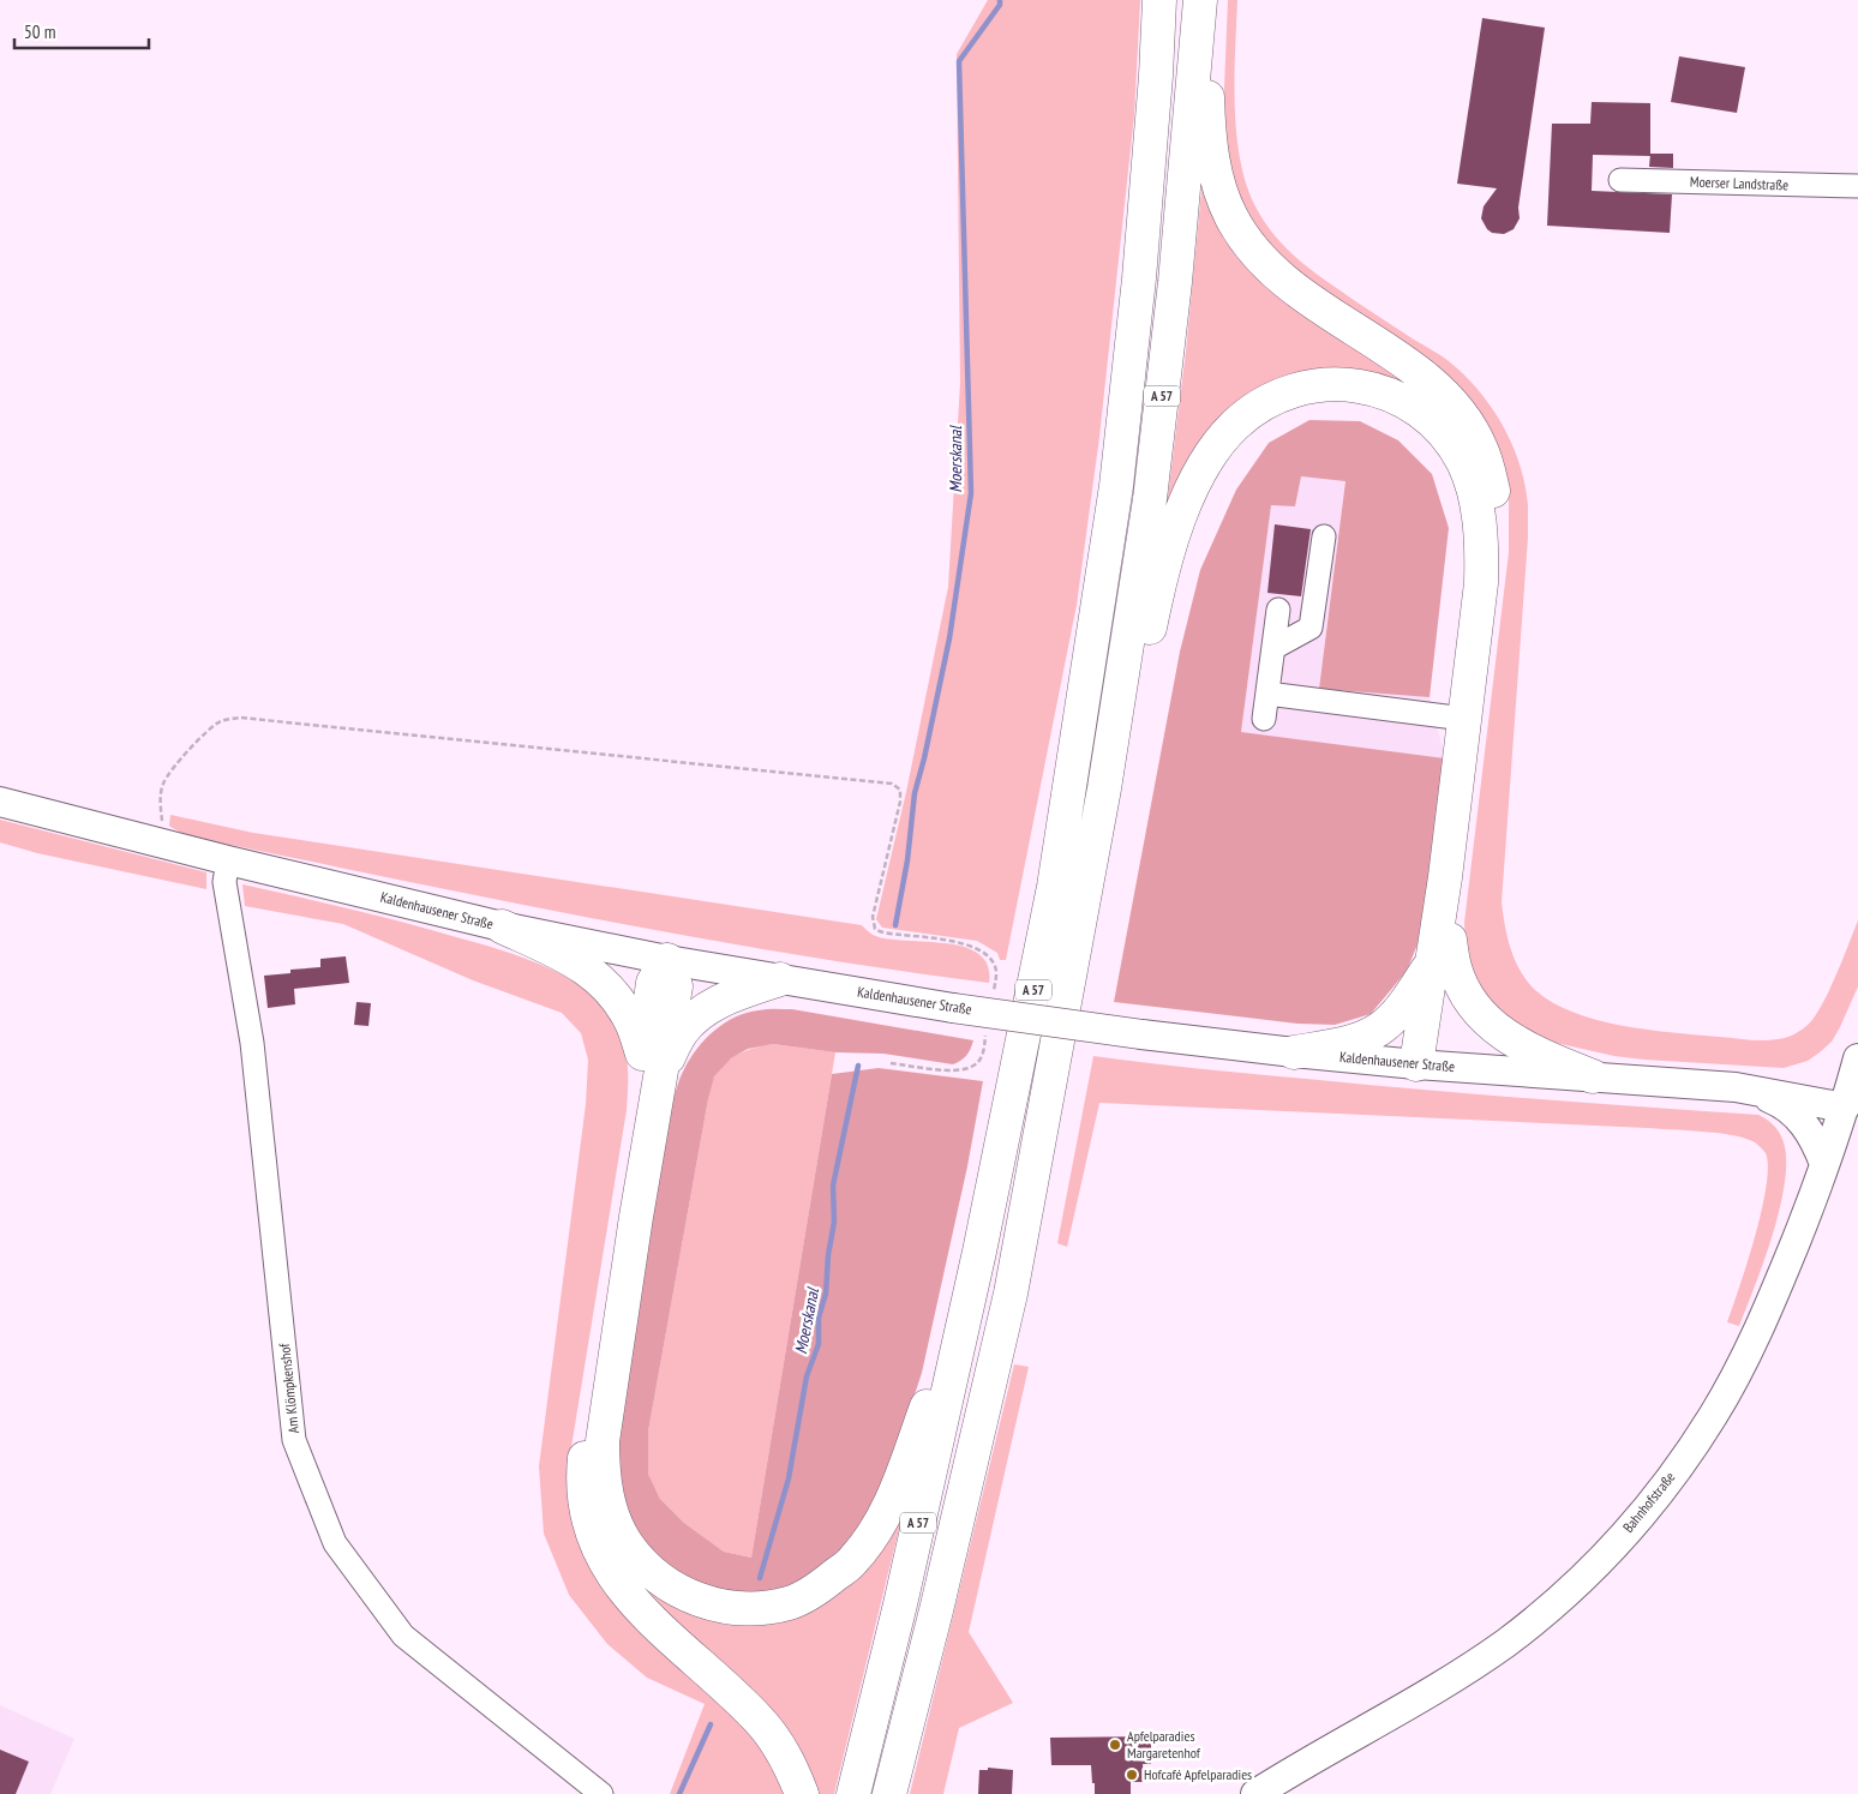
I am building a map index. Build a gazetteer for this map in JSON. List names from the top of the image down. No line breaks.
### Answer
{"streets":{"highway":["A 57"],"main road":["Kaldenhausener Straße","Bahnhofstraße"],"street":["Moerser Landstraße","Am Klömpkenshof"]},"crossings":[["Kaldenhausener Straße","Am Klömpkenshof"],["Kaldenhausener Straße","Bahnhofstraße"]],"water":["Moerskanal"],"places":["Apfelparadies Margaretenhof","Hofcafé Apfelparadies"],"scale_bar":"50 m"}
